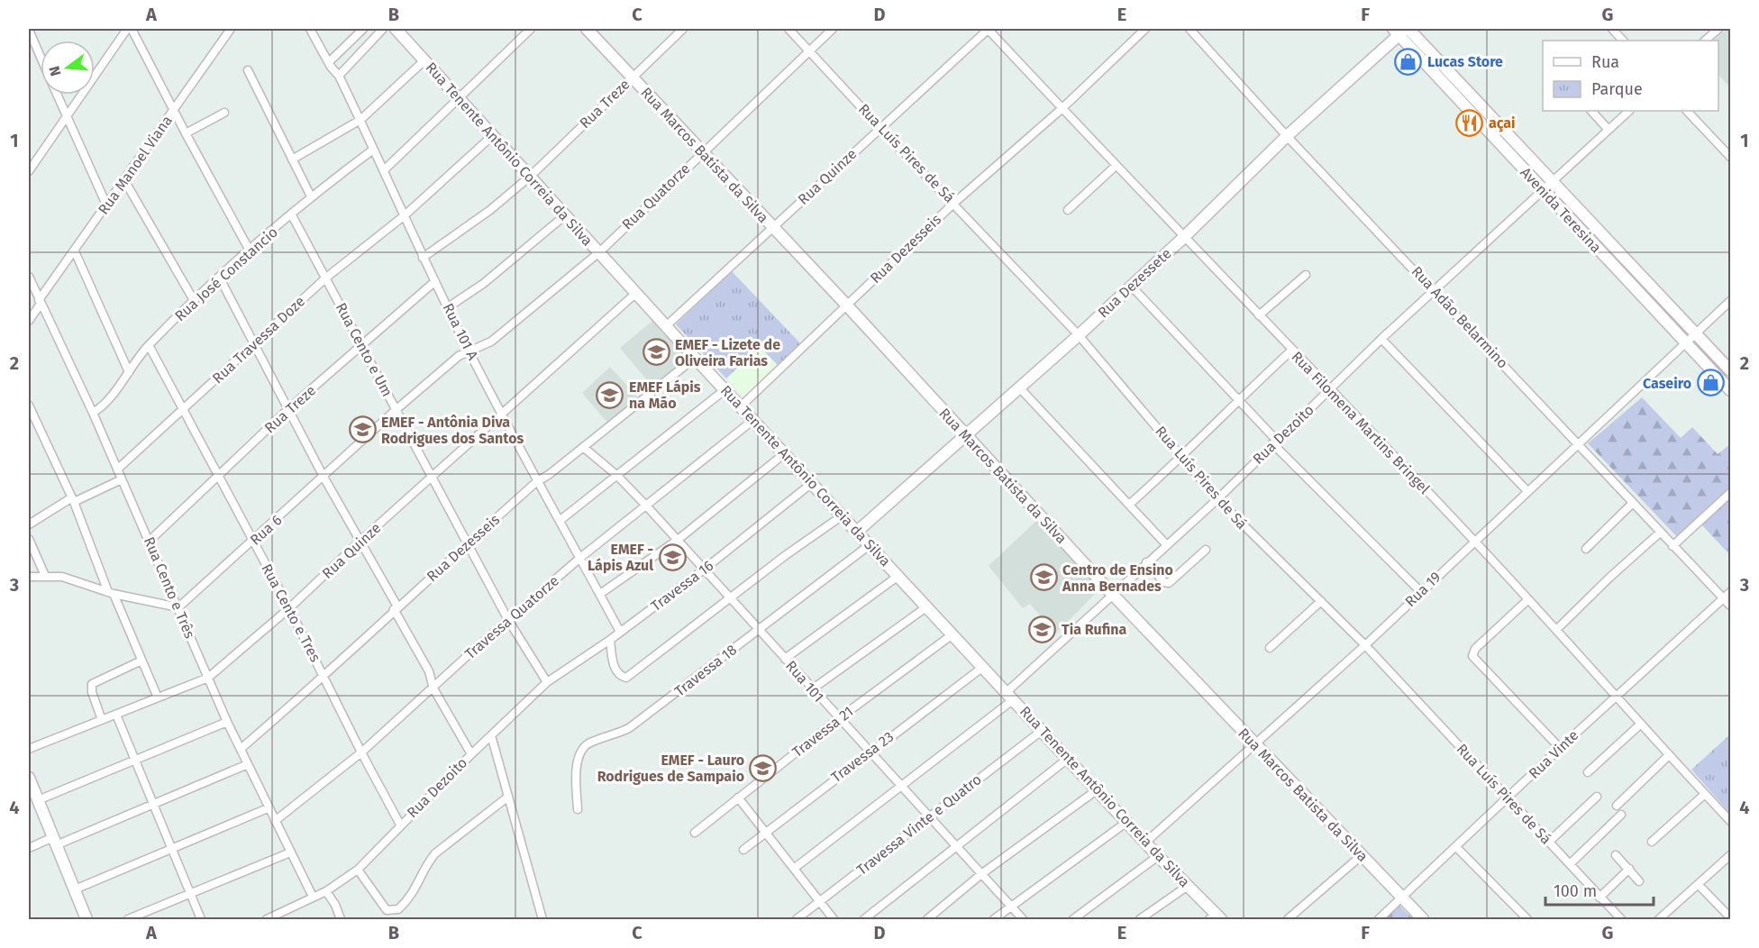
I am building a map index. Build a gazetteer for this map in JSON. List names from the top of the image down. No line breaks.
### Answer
{"streets":{"main road":["Rua Tenente Antônio Correia da Silva","Rua Marcos Batista da Silva","Avenida Teresina","Rua Dezessete"],"street":["Rua Treze","Rua Luís Pires de Sá","Rua Manoel Viana","Rua Quinze","Rua Quatorze","Rua Dezesseis","Rua José Constancio","Rua Adão Belarmino","Rua 101 A","Rua Travessa Doze","Rua Cento e Um","Rua Filomena Martins Bringel","Rua Dezoito","Rua 6","Travessa 16","Rua Cento e Três","Rua 19","Rua Cento e Tres","Travessa Quatorze","Travessa 18","Rua 101","Travessa 21","Rua Vinte","Travessa 23","Travessa Vinte e Quatro"]},"crossings":[["Rua Treze","Rua Tenente Antônio Correia da Silva"],["Rua Treze","Rua Marcos Batista da Silva"],["Rua Treze","Rua 101 A"],["Rua Treze","Rua Cento e Um"],["Rua Treze","Rua Cento e Três"],["Rua Treze","Rua Cento e Tres"],["Rua Luís Pires de Sá","Rua Quinze"],["Rua Luís Pires de Sá","Rua Quatorze"],["Rua Luís Pires de Sá","Rua Dezesseis"],["Rua Luís Pires de Sá","Rua Dezessete"],["Rua Luís Pires de Sá","Rua Dezoito"],["Rua Luís Pires de Sá","Rua 19"],["Rua Luís Pires de Sá","Rua Vinte"],["Rua Tenente Antônio Correia da Silva","Rua Quinze"],["Rua Tenente Antônio Correia da Silva","Rua Quatorze"],["Rua Tenente Antônio Correia da Silva","Rua Dezesseis"],["Rua Tenente Antônio Correia da Silva","Rua Dezessete"],["Rua Tenente Antônio Correia da Silva","Rua Travessa Doze"],["Rua Tenente Antônio Correia da Silva","Rua Dezoito"],["Rua Tenente Antônio Correia da Silva","Travessa 16"],["Rua Tenente Antônio Correia da Silva","Rua 19"],["Rua Tenente Antônio Correia da Silva","Travessa Quatorze"],["Rua Tenente Antônio Correia da Silva","Travessa 18"],["Rua Tenente Antônio Correia da Silva","Travessa 21"],["Rua Tenente Antônio Correia da Silva","Travessa 23"],["Rua Tenente Antônio Correia da Silva","Travessa Vinte e Quatro"],["Rua Marcos Batista da Silva","Rua Quinze"],["Rua Marcos Batista da Silva","Rua Quatorze"],["Rua Marcos Batista da Silva","Rua Dezesseis"],["Rua Marcos Batista da Silva","Rua Dezessete"],["Rua Marcos Batista da Silva","Rua Dezoito"],["Rua Marcos Batista da Silva","Rua 19"],["Rua Marcos Batista da Silva","Rua Vinte"],["Rua Manoel Viana","Rua Cento e Três"],["Rua Quinze","Rua 101 A"],["Rua Quinze","Rua Cento e Um"],["Rua Quinze","Rua Filomena Martins Bringel"],["Rua Quinze","Rua Cento e Três"],["Rua Quinze","Rua Cento e Tres"],["Rua Quatorze","Rua 101 A"],["Rua Quatorze","Rua 6"],["Avenida Teresina","Rua Dezessete"],["Avenida Teresina","Rua Dezoito"],["Avenida Teresina","Rua 19"],["Rua Dezesseis","Rua 101 A"],["Rua Dezesseis","Rua Cento e Um"],["Rua Dezesseis","Rua Filomena Martins Bringel"],["Rua Dezesseis","Rua Cento e Três"],["Rua Dezesseis","Rua Cento e Tres"],["Rua Dezesseis","Rua 101"],["Rua José Constancio","Rua 101 A"],["Rua José Constancio","Rua Cento e Um"],["Rua José Constancio","Rua Cento e Três"],["Rua José Constancio","Rua Cento e Tres"],["Rua Dezessete","Rua Adão Belarmino"],["Rua Dezessete","Rua Filomena Martins Bringel"],["Rua Adão Belarmino","Rua Dezoito"],["Rua Adão Belarmino","Rua 19"],["Rua Adão Belarmino","Rua Vinte"],["Rua 101 A","Rua Travessa Doze"],["Rua 101 A","Rua 6"],["Rua 101 A","Travessa 16"],["Rua 101 A","Travessa Quatorze"],["Rua Travessa Doze","Rua Cento e Um"],["Rua Travessa Doze","Rua Cento e Três"],["Rua Travessa Doze","Rua Cento e Tres"],["Rua Cento e Um","Rua Dezoito"],["Rua Cento e Um","Rua 6"],["Rua Cento e Um","Travessa 16"],["Rua Cento e Um","Travessa Quatorze"],["Rua Filomena Martins Bringel","Rua Dezoito"],["Rua Filomena Martins Bringel","Rua 19"],["Rua Filomena Martins Bringel","Rua Vinte"],["Rua Dezoito","Travessa 16"],["Rua Dezoito","Rua Cento e Três"],["Rua Dezoito","Rua Cento e Tres"],["Rua Dezoito","Rua 101"],["Rua 6","Rua Cento e Três"],["Rua 6","Rua Cento e Tres"],["Travessa 16","Rua 101"],["Rua Cento e Três","Travessa Quatorze"],["Rua Cento e Tres","Travessa Quatorze"],["Travessa Quatorze","Rua 101"],["Travessa 18","Rua 101"],["Rua 101","Travessa 21"],["Rua 101","Travessa 23"],["Rua 101","Travessa Vinte e Quatro"]],"places":{"shop":["Lucas Store","Caseiro"],"restaurant":["açai"],"school or university":["EMEF - Lizete de Oliveira Farias","EMEF Lápis na Mão","EMEF - Antônia Diva Rodrigues dos Santos","EMEF - Lápis Azul","Centro de Ensino Anna Bernades","Tia Rufina","EMEF - Lauro Rodrigues de Sampaio"]},"legend":["Rua","Parque"],"scale_bar":"100 m","north":"left","grid":{"columns":["A","B","C","D","E","F","G"],"rows":["1","2","3","4"]}}
